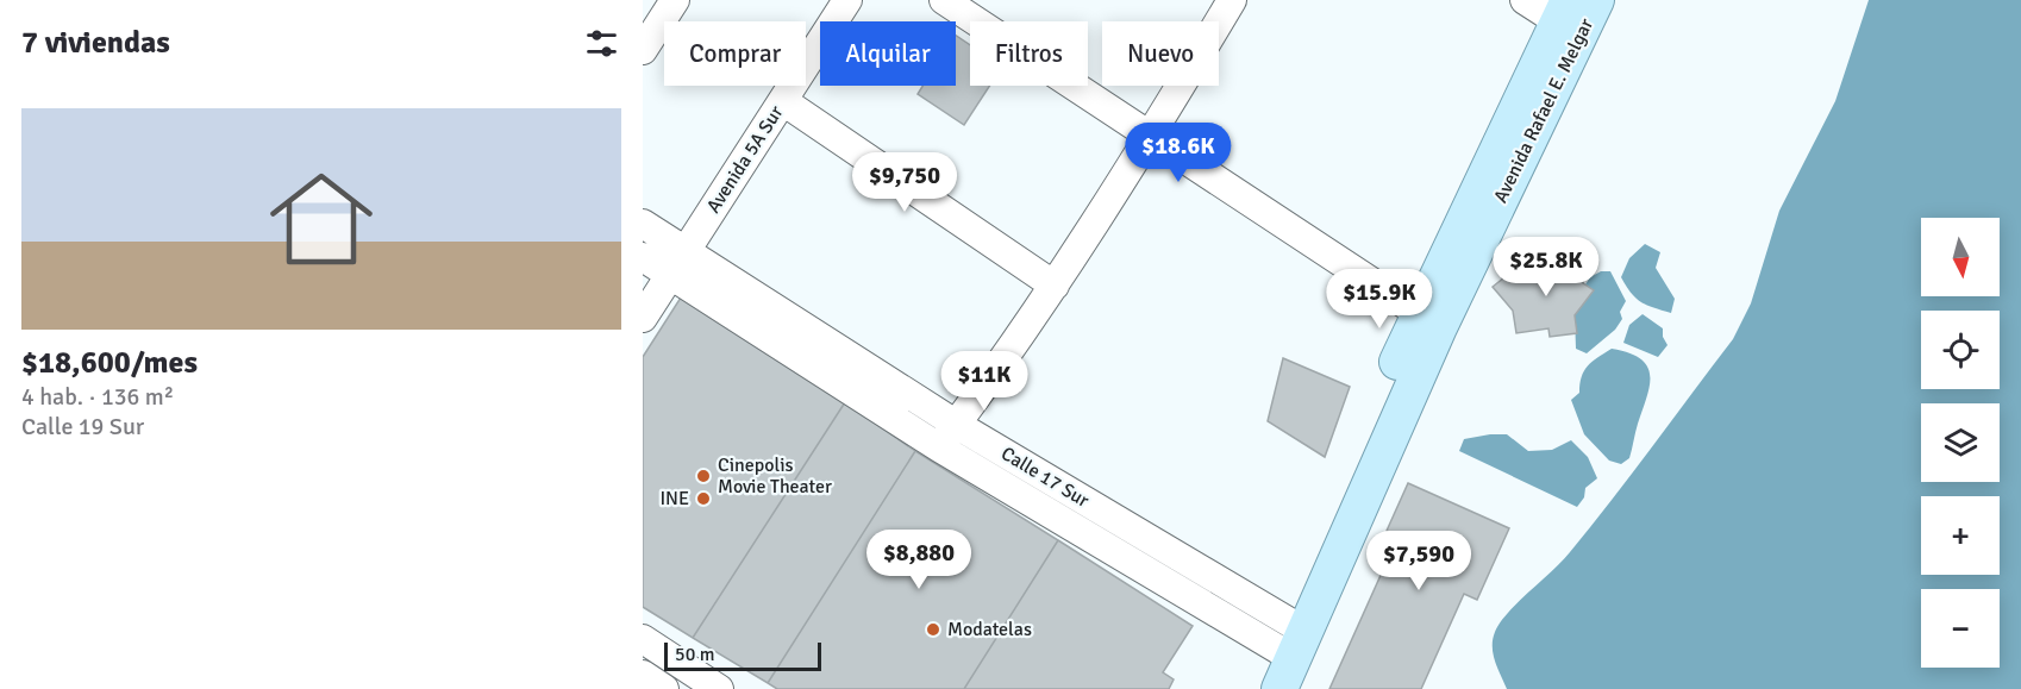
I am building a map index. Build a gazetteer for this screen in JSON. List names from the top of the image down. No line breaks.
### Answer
{"streets":{"main road":["Avenida Rafael E. Melgar"],"street":["Avenida 5A Sur","Calle 17 Sur"]},"crossings":[["Avenida Rafael E. Melgar","Calle 17 Sur"],["Avenida 5A Sur","Calle 17 Sur"]],"places":["Cinepolis Movie Theater","INE","Modatelas"],"scale_bar":"50 m","north":"bottom","page":{"heading":"7 viviendas","chip":["Comprar","Alquilar","Filtros","Nuevo"],"list":[{"name":"$18,600/mes","note":"4 hab. · 136 m² · Calle 19 Sur"}],"price":["$18.6K","$9,750","$25.8K","$15.9K","$11K","$8,880","$7,590"],"map_buttons":["+","−"],"scale":"50 m"}}
